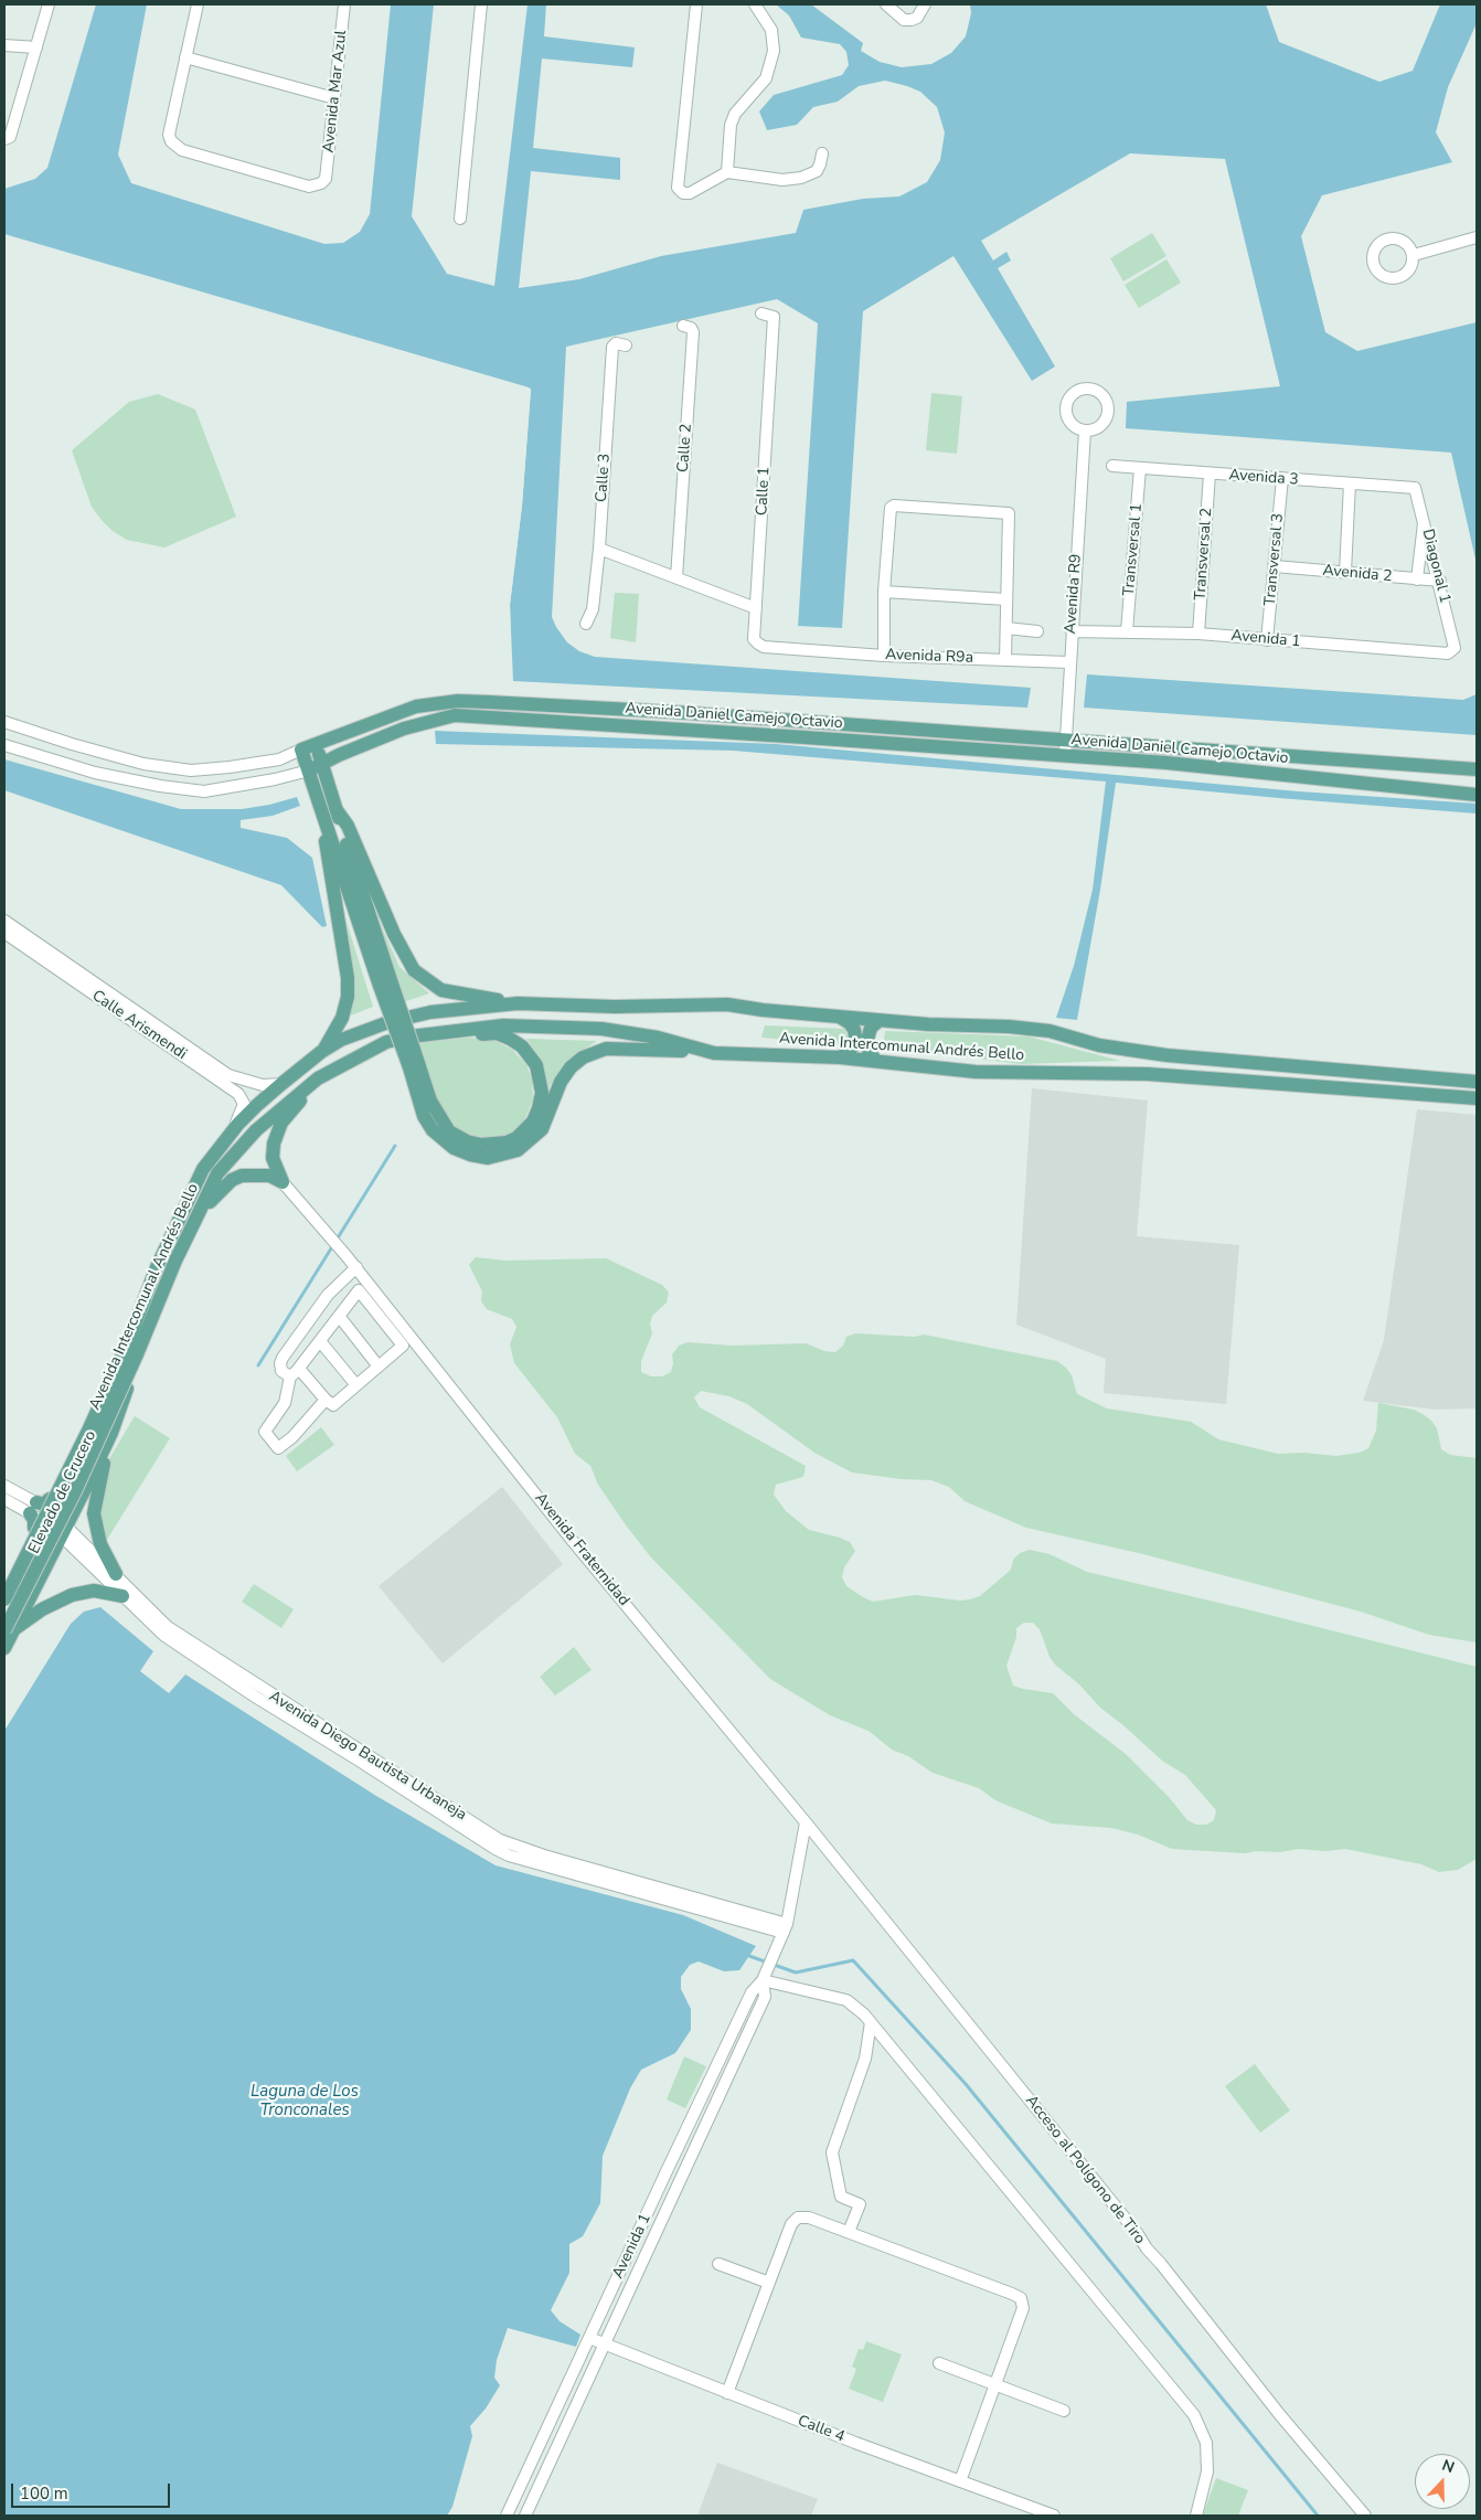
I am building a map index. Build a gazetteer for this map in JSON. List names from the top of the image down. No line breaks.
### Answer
{"streets":{"main road":["Avenida Daniel Camejo Octavio","Avenida Intercomunal Andrés Bello","Elevado de Crucero"],"street":["Avenida Mar Azul","Calle 2","Calle 3","Avenida 3","Calle 1","Transversal 1","Transversal 2","Transversal 3","Diagonal 1","Avenida 2","Avenida R9","Avenida 1","Avenida R9a","Calle Arismendi","Avenida Fraternidad","Avenida Diego Bautista Urbaneja","Acceso al Polígono de Tiro","Calle 4"]},"crossings":[["Avenida 3","Transversal 1"],["Avenida 3","Transversal 2"],["Avenida 3","Transversal 3"],["Avenida 3","Diagonal 1"],["Calle 1","Avenida R9a"],["Transversal 1","Avenida 1"],["Transversal 2","Avenida 1"],["Transversal 3","Avenida 2"],["Transversal 3","Avenida 1"],["Diagonal 1","Avenida 2"],["Diagonal 1","Avenida 1"],["Avenida R9","Avenida 1"],["Avenida R9","Avenida R9a"],["Avenida R9","Avenida Daniel Camejo Octavio"],["Avenida 1","Calle 4"],["Calle Arismendi","Avenida Intercomunal Andrés Bello"],["Avenida Intercomunal Andrés Bello","Elevado de Crucero"],["Elevado de Crucero","Avenida Diego Bautista Urbaneja"],["Avenida Fraternidad","Acceso al Polígono de Tiro"]],"water":["Laguna de Los Tronconales"],"scale_bar":"100 m","north":"top"}
